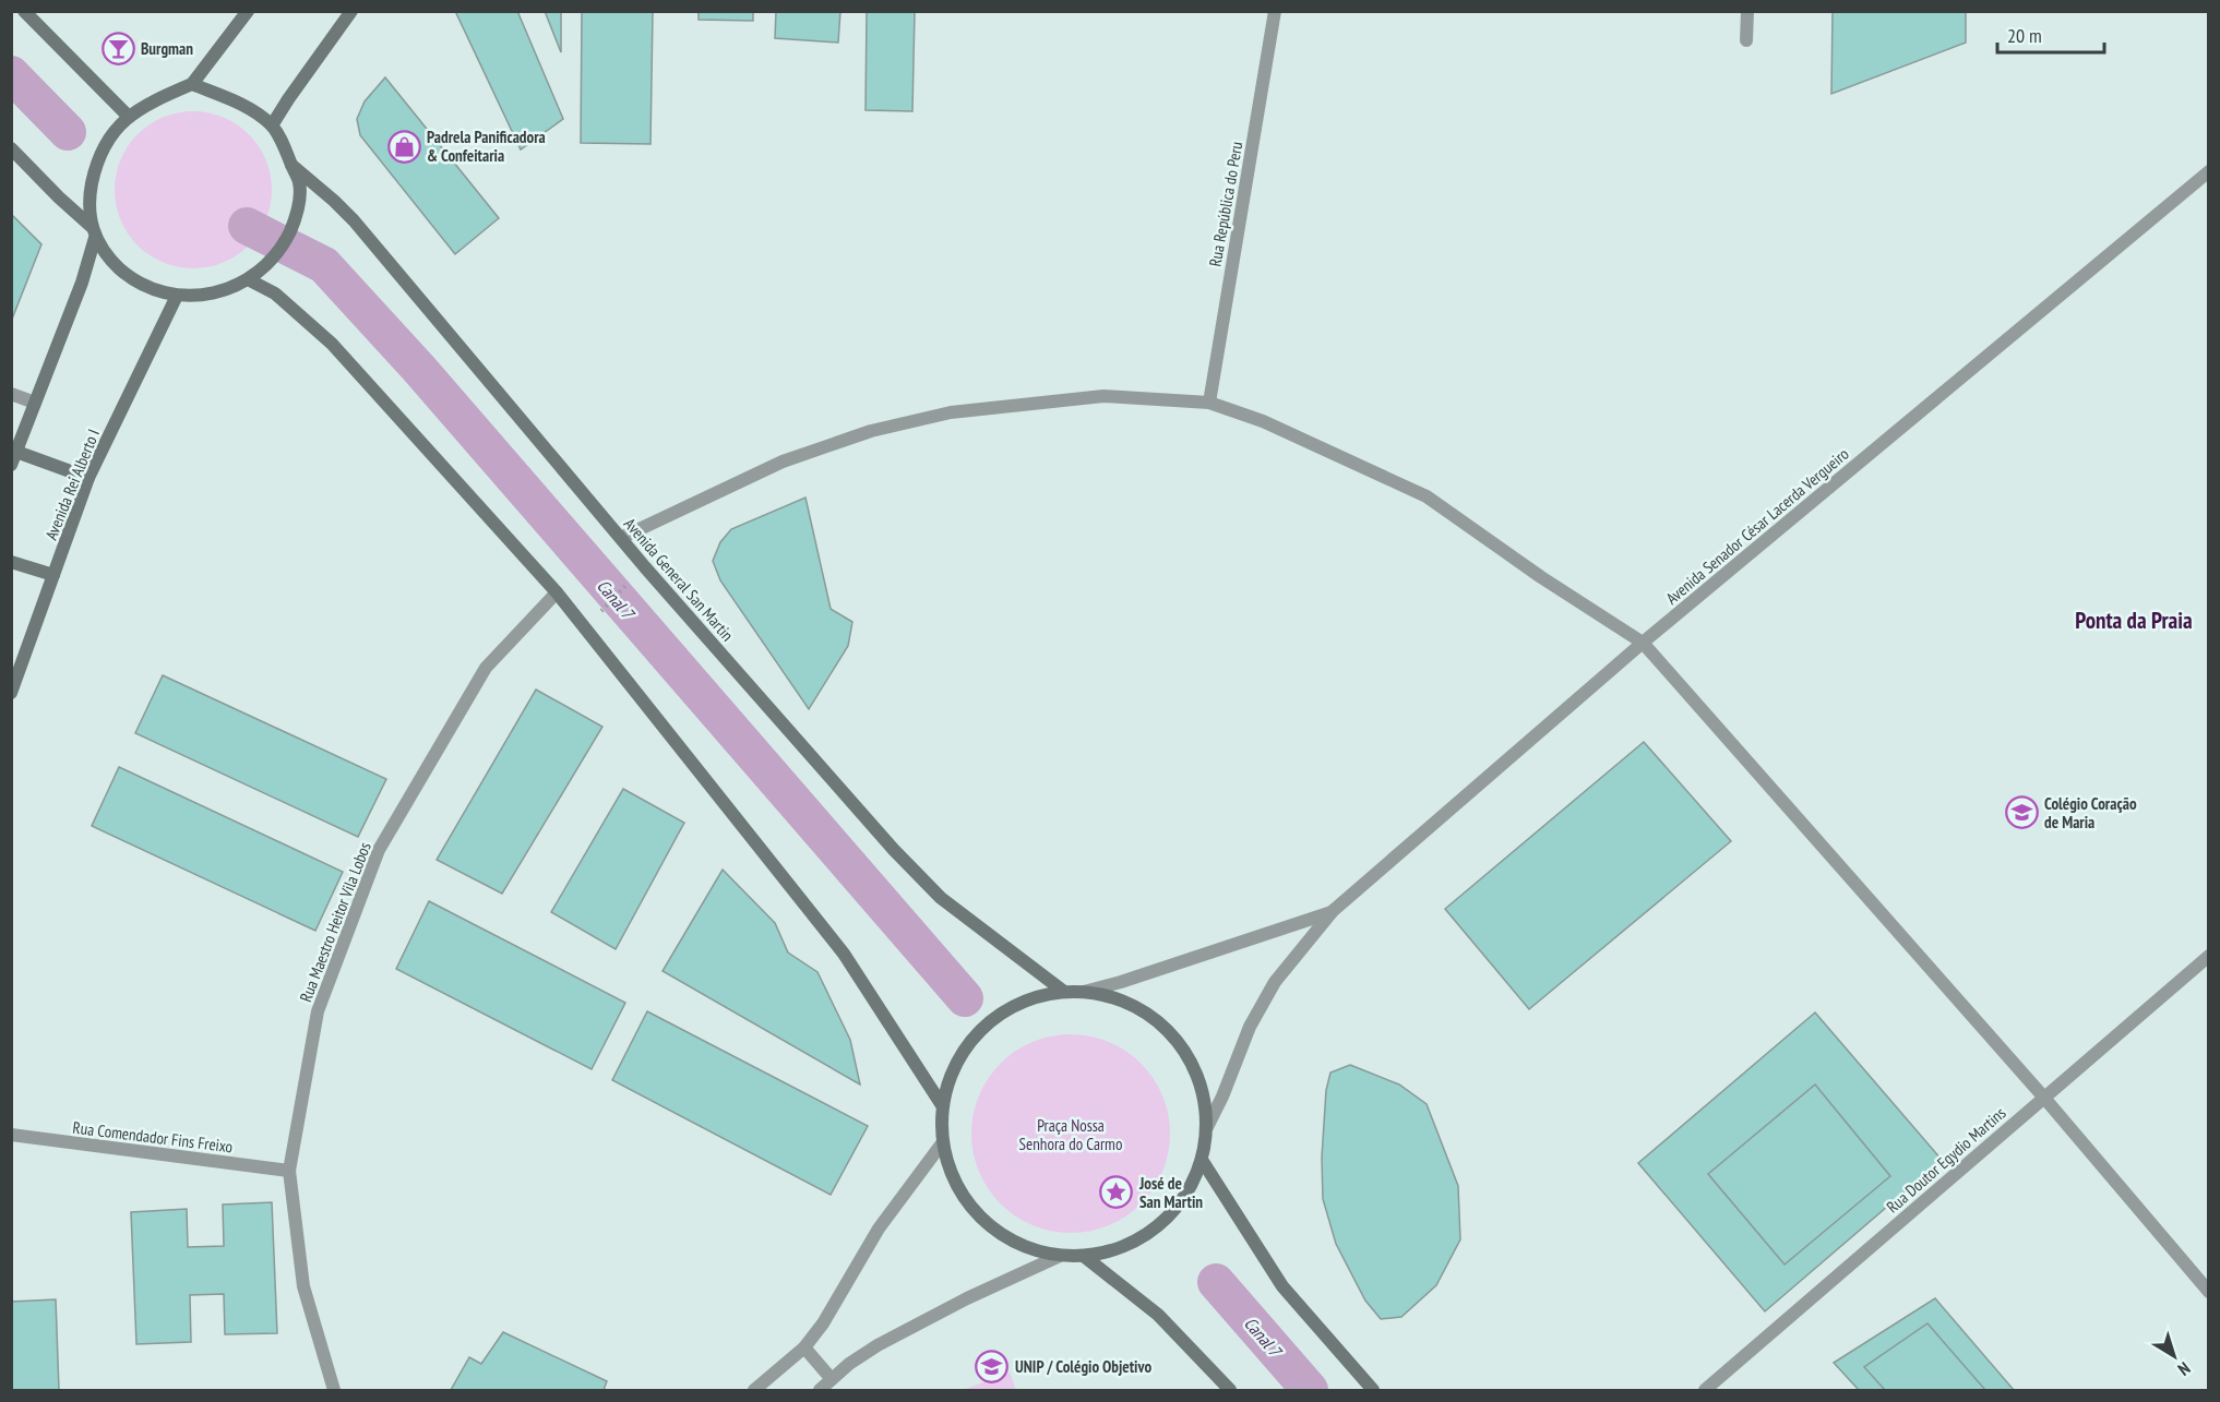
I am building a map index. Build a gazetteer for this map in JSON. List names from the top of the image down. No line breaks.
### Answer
{"streets":{"main road":["Avenida Rei Alberto I","Avenida General San Martin"],"street":["Rua República do Peru","Avenida Senador César Lacerda Vergueiro","Rua Maestro Heitor Vila Lobos","Rua Comendador Fins Freixo","Rua Doutor Egydio Martins"]},"crossings":[["Avenida Rei Alberto I","Avenida General San Martin"],["Rua Maestro Heitor Vila Lobos","Rua Comendador Fins Freixo"]],"districts":["Ponta da Praia"],"water":["Canal 7"],"parks":["Praça Nossa Senhora do Carmo"],"places":{"bar":["Burgman"],"shop":["Padrela Panificadora & Confeitaria"],"school or university":["Colégio Coração de Maria","UNIP / Colégio Objetivo"],"place":["José de San Martin"]},"scale_bar":"20 m","north":"bottom right"}
